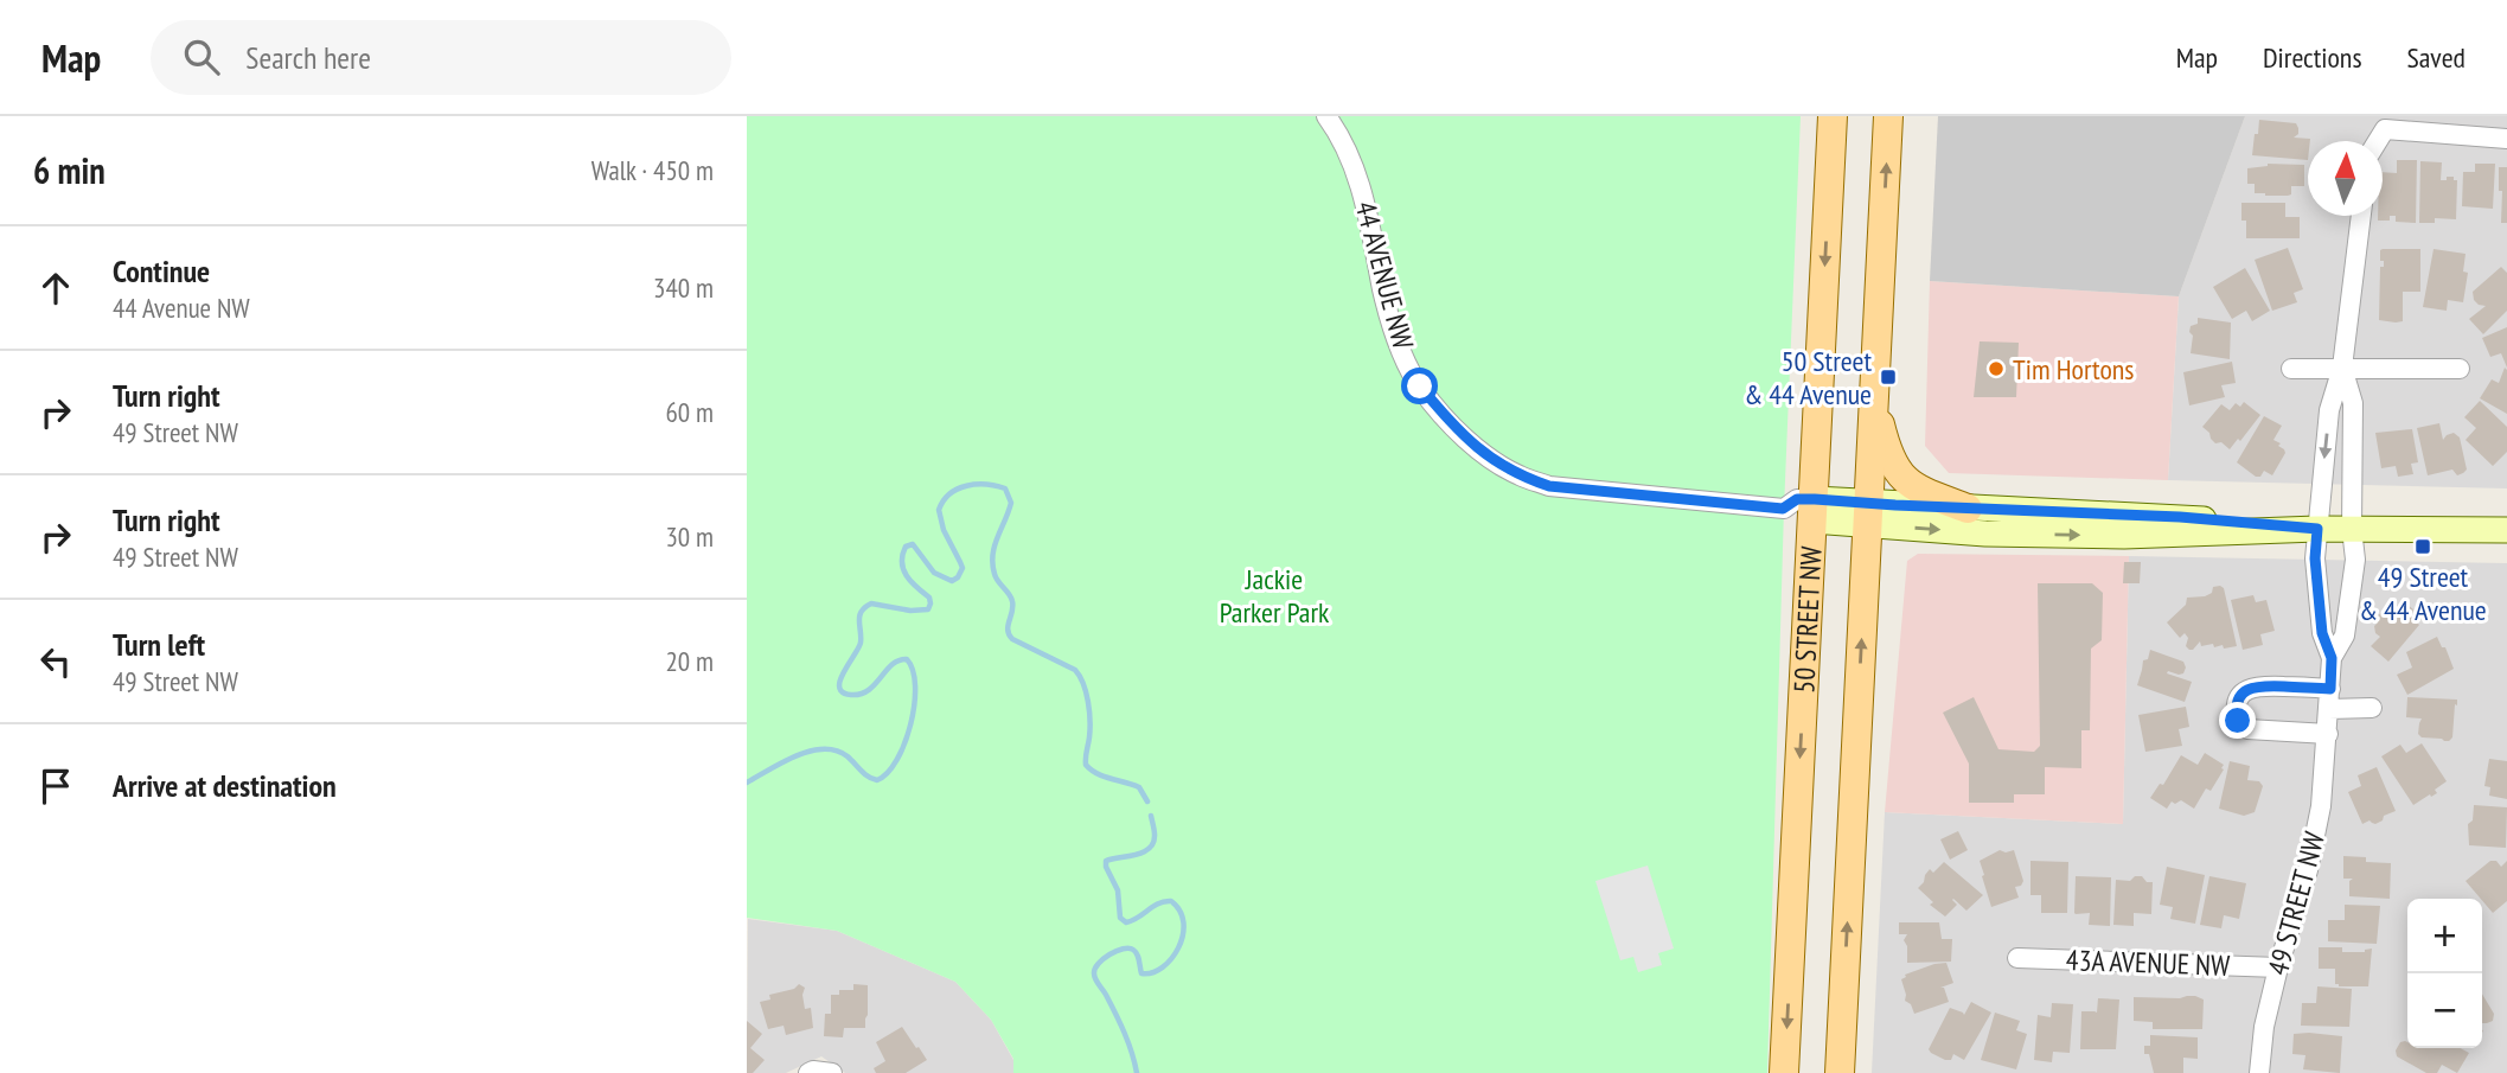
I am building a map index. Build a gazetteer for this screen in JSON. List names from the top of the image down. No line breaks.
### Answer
{"streets":{"main road":["50 STREET NW"],"street":["44 AVENUE NW","49 STREET NW","43A AVENUE NW"]},"crossings":[["44 AVENUE NW","50 STREET NW"],["44 AVENUE NW","49 STREET NW"],["49 STREET NW","43A AVENUE NW"]],"parks":["Jackie Parker Park"],"places":{"other":["Tim Hortons"],"transit":["50 Street & 44 Avenue","49 Street & 44 Avenue"]},"north":"top","page":{"header":"Map","search":"Search here","nav":["Map","Directions","Saved"],"heading":["6 min","Walk · 450 m"],"list":[["Continue","44 Avenue NW","340 m"],["Turn right","49 Street NW","60 m"],["Turn right","49 Street NW","30 m"],["Turn left","49 Street NW","20 m"],"Arrive at destination"],"map_buttons":["+","−"]}}
